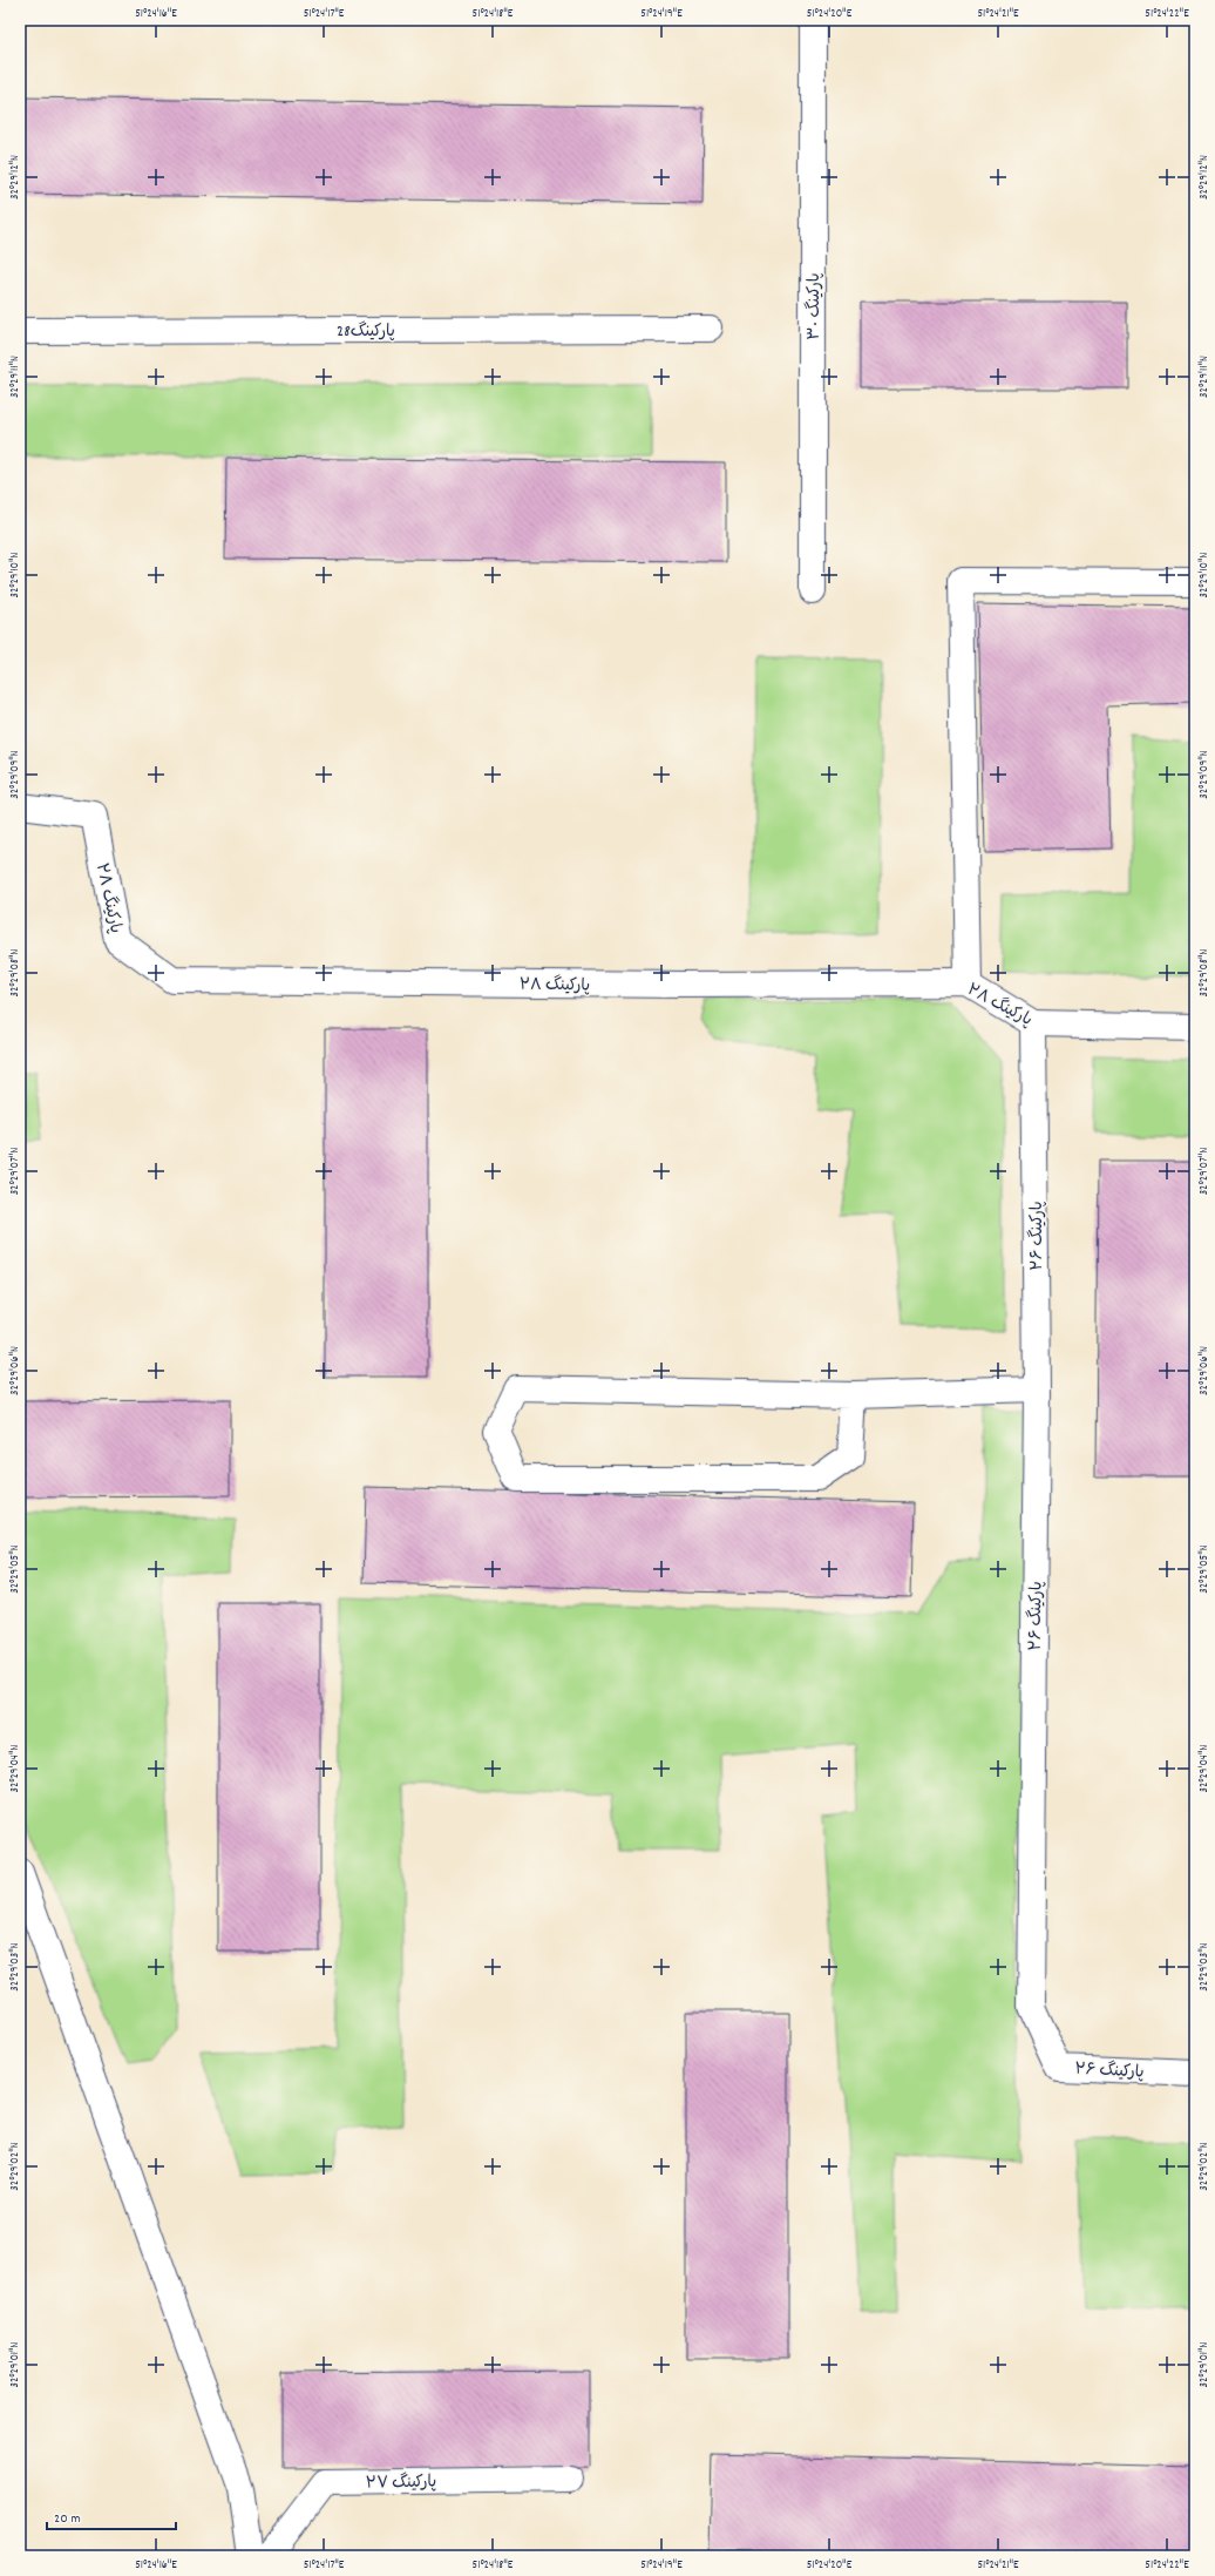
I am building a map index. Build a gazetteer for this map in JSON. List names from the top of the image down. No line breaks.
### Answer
{"streets":{"street":["پارکینگ ۳۰","پارکینگ28","پارکینگ ۲۸","پارکینگ ۲۶","پارکینگ ۲۷"]},"crossings":[["پارکینگ ۲۸","پارکینگ ۲۶"]],"scale_bar":"20 m","coordinates":["51°24'16\"E","51°24'17\"E","51°24'18\"E","51°24'19\"E","51°24'20\"E","51°24'21\"E","51°24'22\"E","32°29'12\"N","32°29'11\"N","32°29'10\"N","32°29'09\"N","32°29'08\"N","32°29'07\"N","32°29'06\"N","32°29'05\"N","32°29'04\"N","32°29'03\"N","32°29'02\"N","32°29'01\"N"]}
